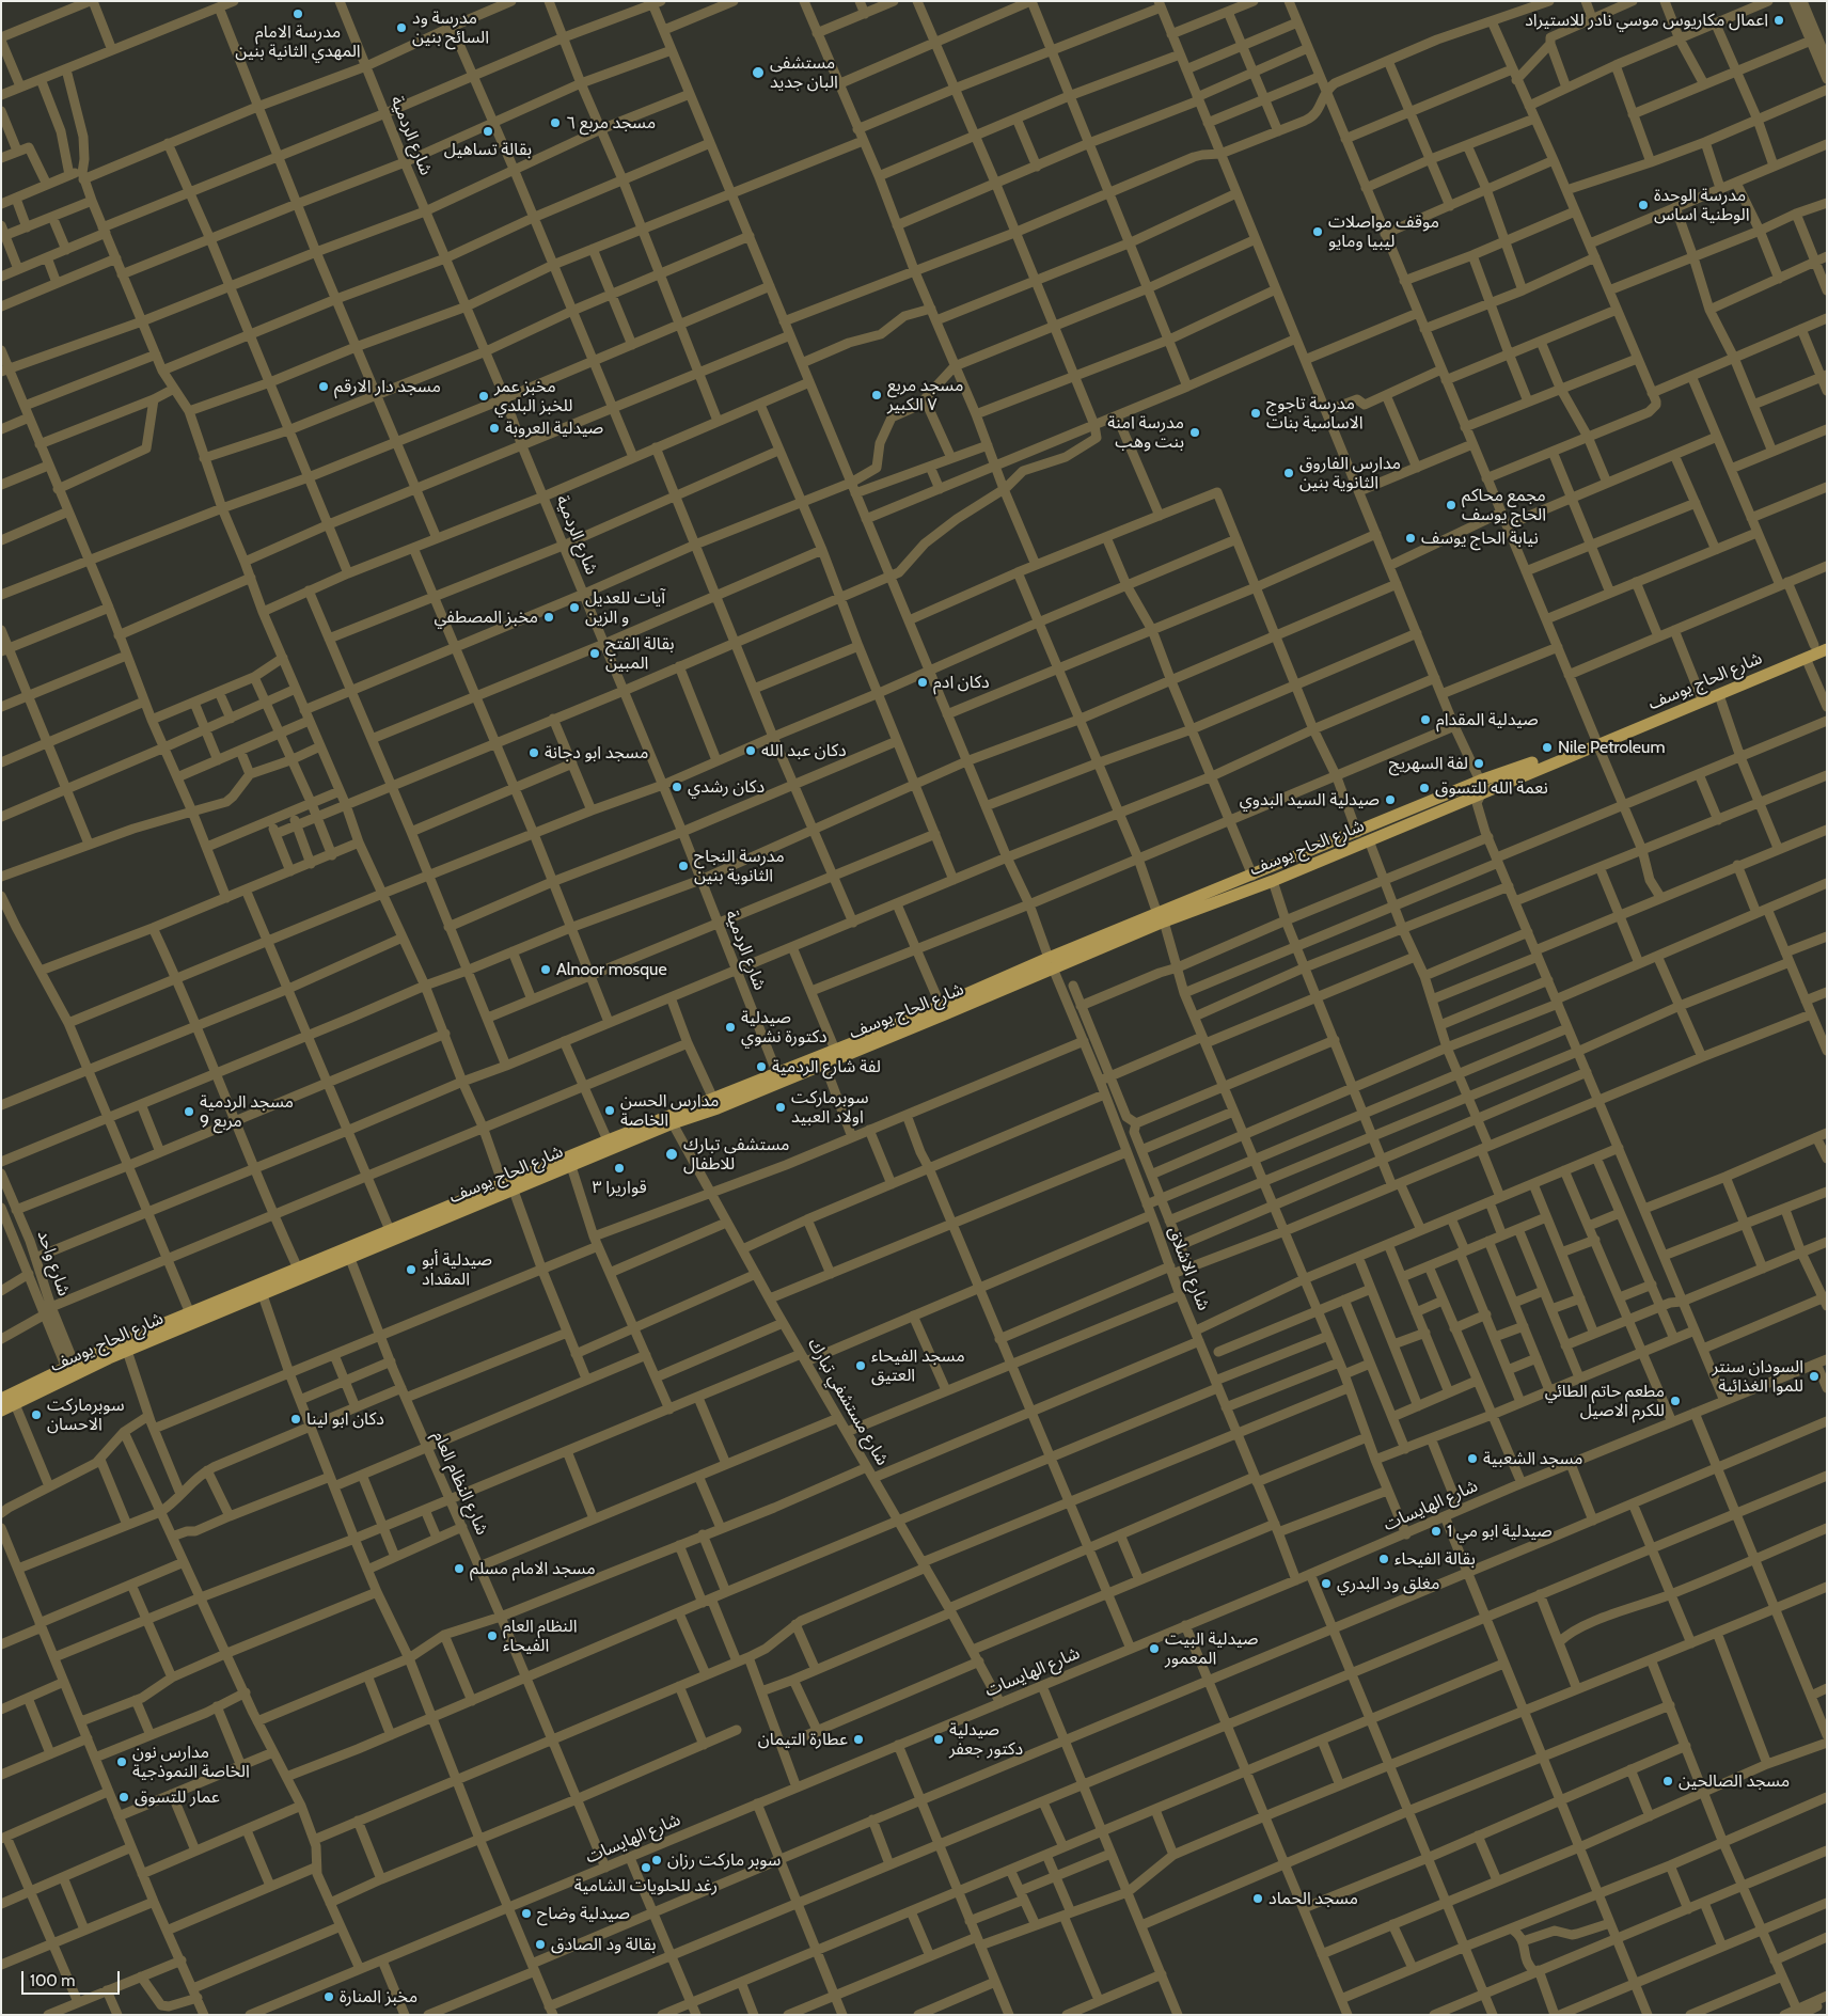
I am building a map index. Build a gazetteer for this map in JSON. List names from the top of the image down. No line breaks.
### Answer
{"streets":{"main road":["شارع الحاج يوسف"],"street":["شارع الردمية","شارع واحد","شارع الاشلاق","شارع مستشفي تبارك","شارع النظام العام","شارع الهايسات"]},"crossings":[["شارع الردمية","شارع الحاج يوسف"],["شارع الحاج يوسف","شارع واحد"],["شارع الحاج يوسف","شارع الاشلاق"],["شارع الحاج يوسف","شارع مستشفي تبارك"],["شارع الحاج يوسف","شارع النظام العام"],["شارع الاشلاق","شارع الهايسات"],["شارع مستشفي تبارك","شارع الهايسات"],["شارع النظام العام","شارع الهايسات"]],"places":["مدرسة الامام المهدي الثانية بنين","اعمال مكاريوس موسي نادر للاستيراد","مدرسة ود السائح بنين","مستشفى البان جديد","مسجد مربع ٦","بقالة تساهيل","مدرسة الوحدة الوطنية اساس","موقف مواصلات ليبيا ومايو","مسجد دار الارقم","مسجد مربع ٧ الكبير","مخبز عمر للخبز البلدي","مدرسة تاجوج الاساسية بنات","صيدلية العروبة","مدرسة امنة بنت وهب","مدارس الفاروق الثانوية بنين","مجمع محاكم الحاج يوسف","نيابة الحاج يوسف","آيات للعديل و الزين","مخبز المصطفي","بقالة الفتح المبين","دكان ادم","صيدلية المقدام","Nile Petroleum","دكان عبد الله","مسجد ابو دجانة","لفة السهريج","دكان رشدي","نعمة الله للتسوق","صيدلية السيد البدوي","مدرسة النجاح الثانوية بنين","Alnoor mosque","صيدلية دكتورة نشوي","لفة شارع الردمية","سوبرماركت اولاد العبيد","مدارس الحسن الخاصة","مسجد الردمية مربع 9","مستشفى تبارك للاطفال","قواريرا ٣","صيدلية أبو المقداد","مسجد الفيحاء العتيق","السودان سنتر للموا الغذائية","مطعم حاتم الطائي للكرم الاصيل","سوبرماركت الاحسان","دكان ابو لينا","مسجد الشعبية","صيدلية ابو مي 1","بقالة الفيحاء","مسجد الامام مسلم","مغلق ود البدري","النظام العام الفيحاء","صيدلية البيت المعمور","عطارة التيمان","صيدلية دكتور جعفر","مدارس نون الخاصة النموذجية","مسجد الصالحين","عمار للتسوق","سوبر ماركت رزان","رغد للحلويات الشامية","مسجد الحماد","صيدلية وضاح","بقالة ود الصادق","مخبز المنارة"],"scale_bar":"100 m"}
